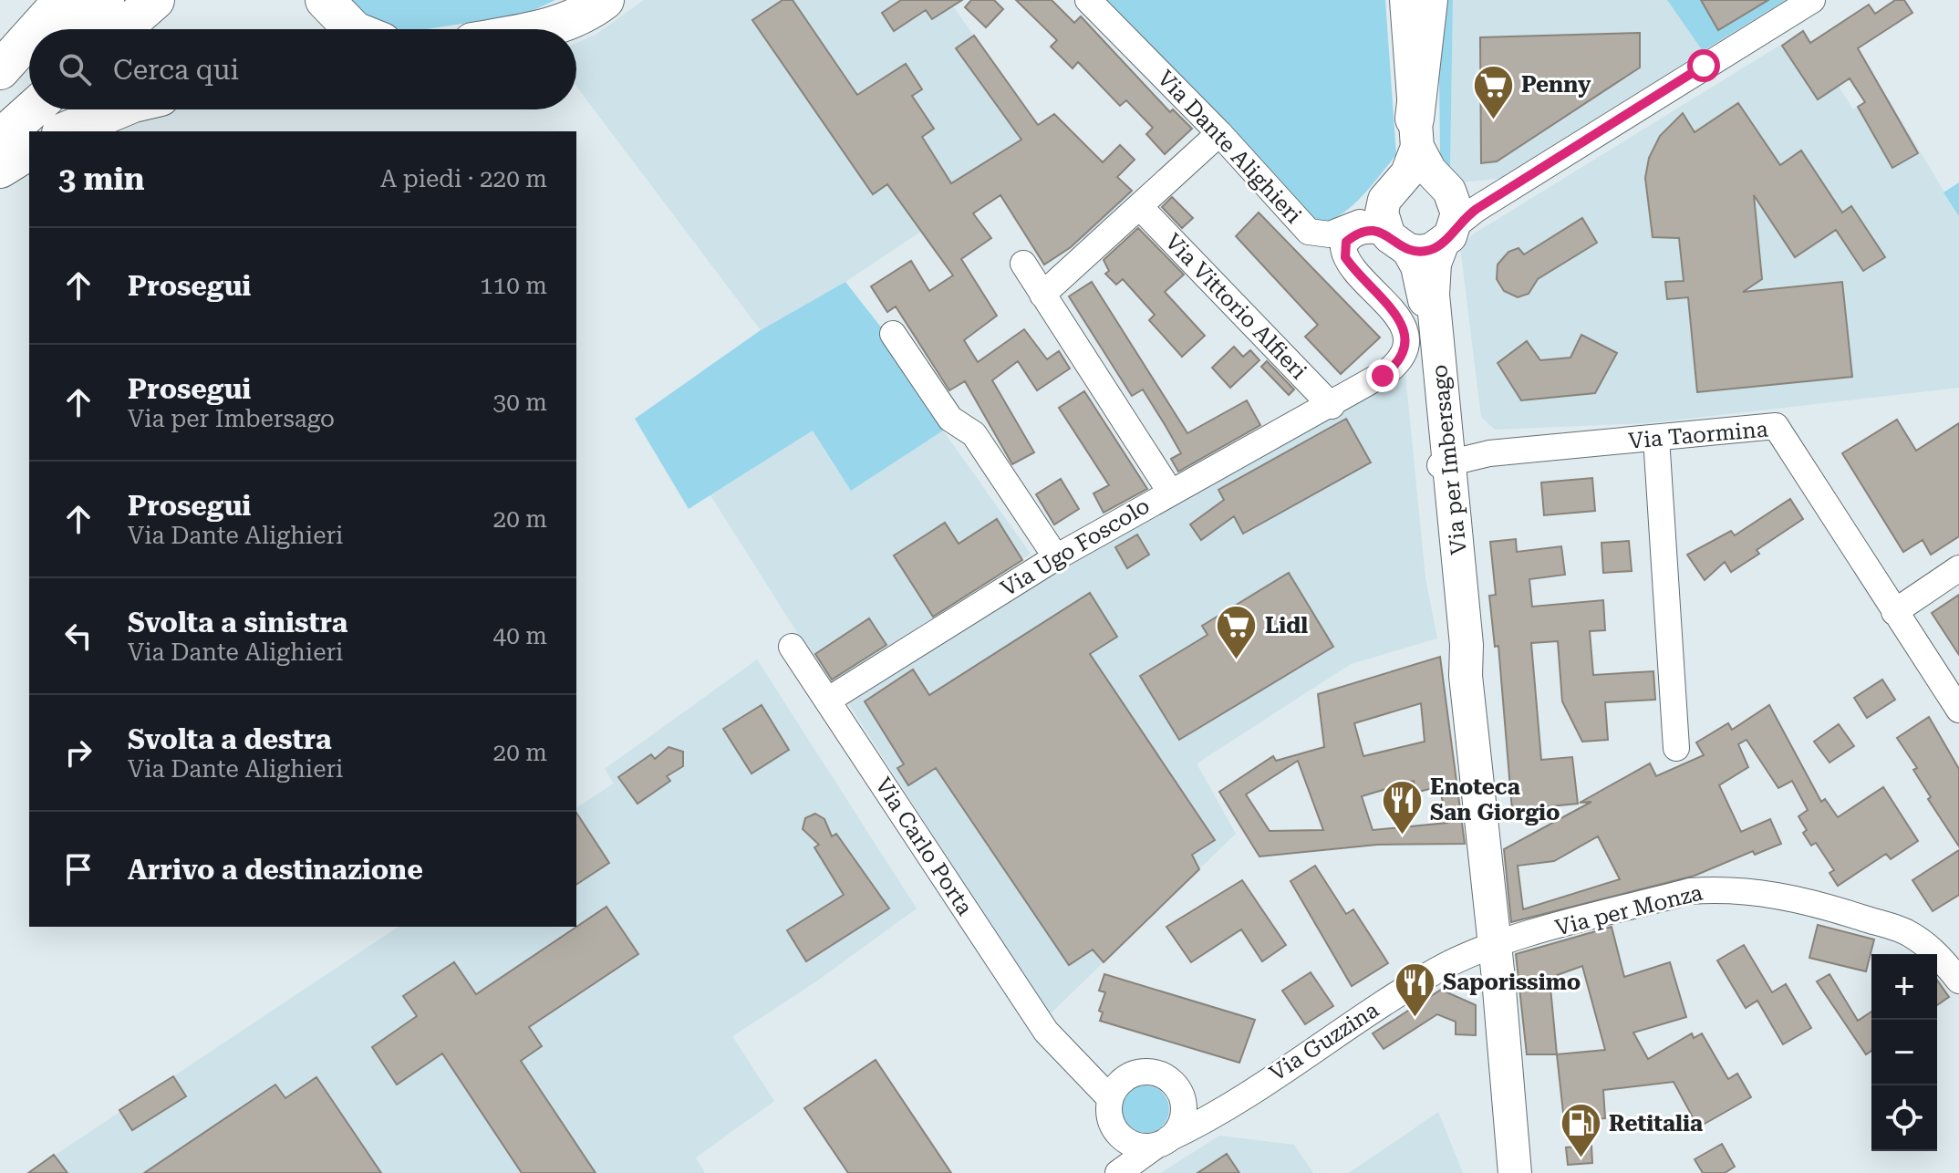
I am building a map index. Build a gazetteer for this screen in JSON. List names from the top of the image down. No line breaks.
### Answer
{"streets":{"main road":["Via per Imbersago"],"street":["Via Dante Alighieri","Via Vittorio Alfieri","Via Taormina","Via Ugo Foscolo","Via Carlo Porta","Via per Monza","Via Guzzina"]},"crossings":[["Via Dante Alighieri","Via per Imbersago"],["Via Vittorio Alfieri","Via Ugo Foscolo"],["Via Taormina","Via per Imbersago"],["Via per Imbersago","Via per Monza"],["Via per Imbersago","Via Guzzina"],["Via Ugo Foscolo","Via Carlo Porta"],["Via Carlo Porta","Via Guzzina"],["Via per Monza","Via Guzzina"]],"places":{"supermarket":["Penny","Lidl"],"restaurant":["Enoteca San Giorgio","Saporissimo"],"fuel station":["Retitalia"]},"page":{"search":"Cerca qui","heading":["3 min","A piedi · 220 m"],"list":[["Prosegui","110 m"],["Prosegui","Via per Imbersago","30 m"],["Prosegui","Via Dante Alighieri","20 m"],["Svolta a sinistra","Via Dante Alighieri","40 m"],["Svolta a destra","Via Dante Alighieri","20 m"],"Arrivo a destinazione"],"map_buttons":["+","−"]}}
